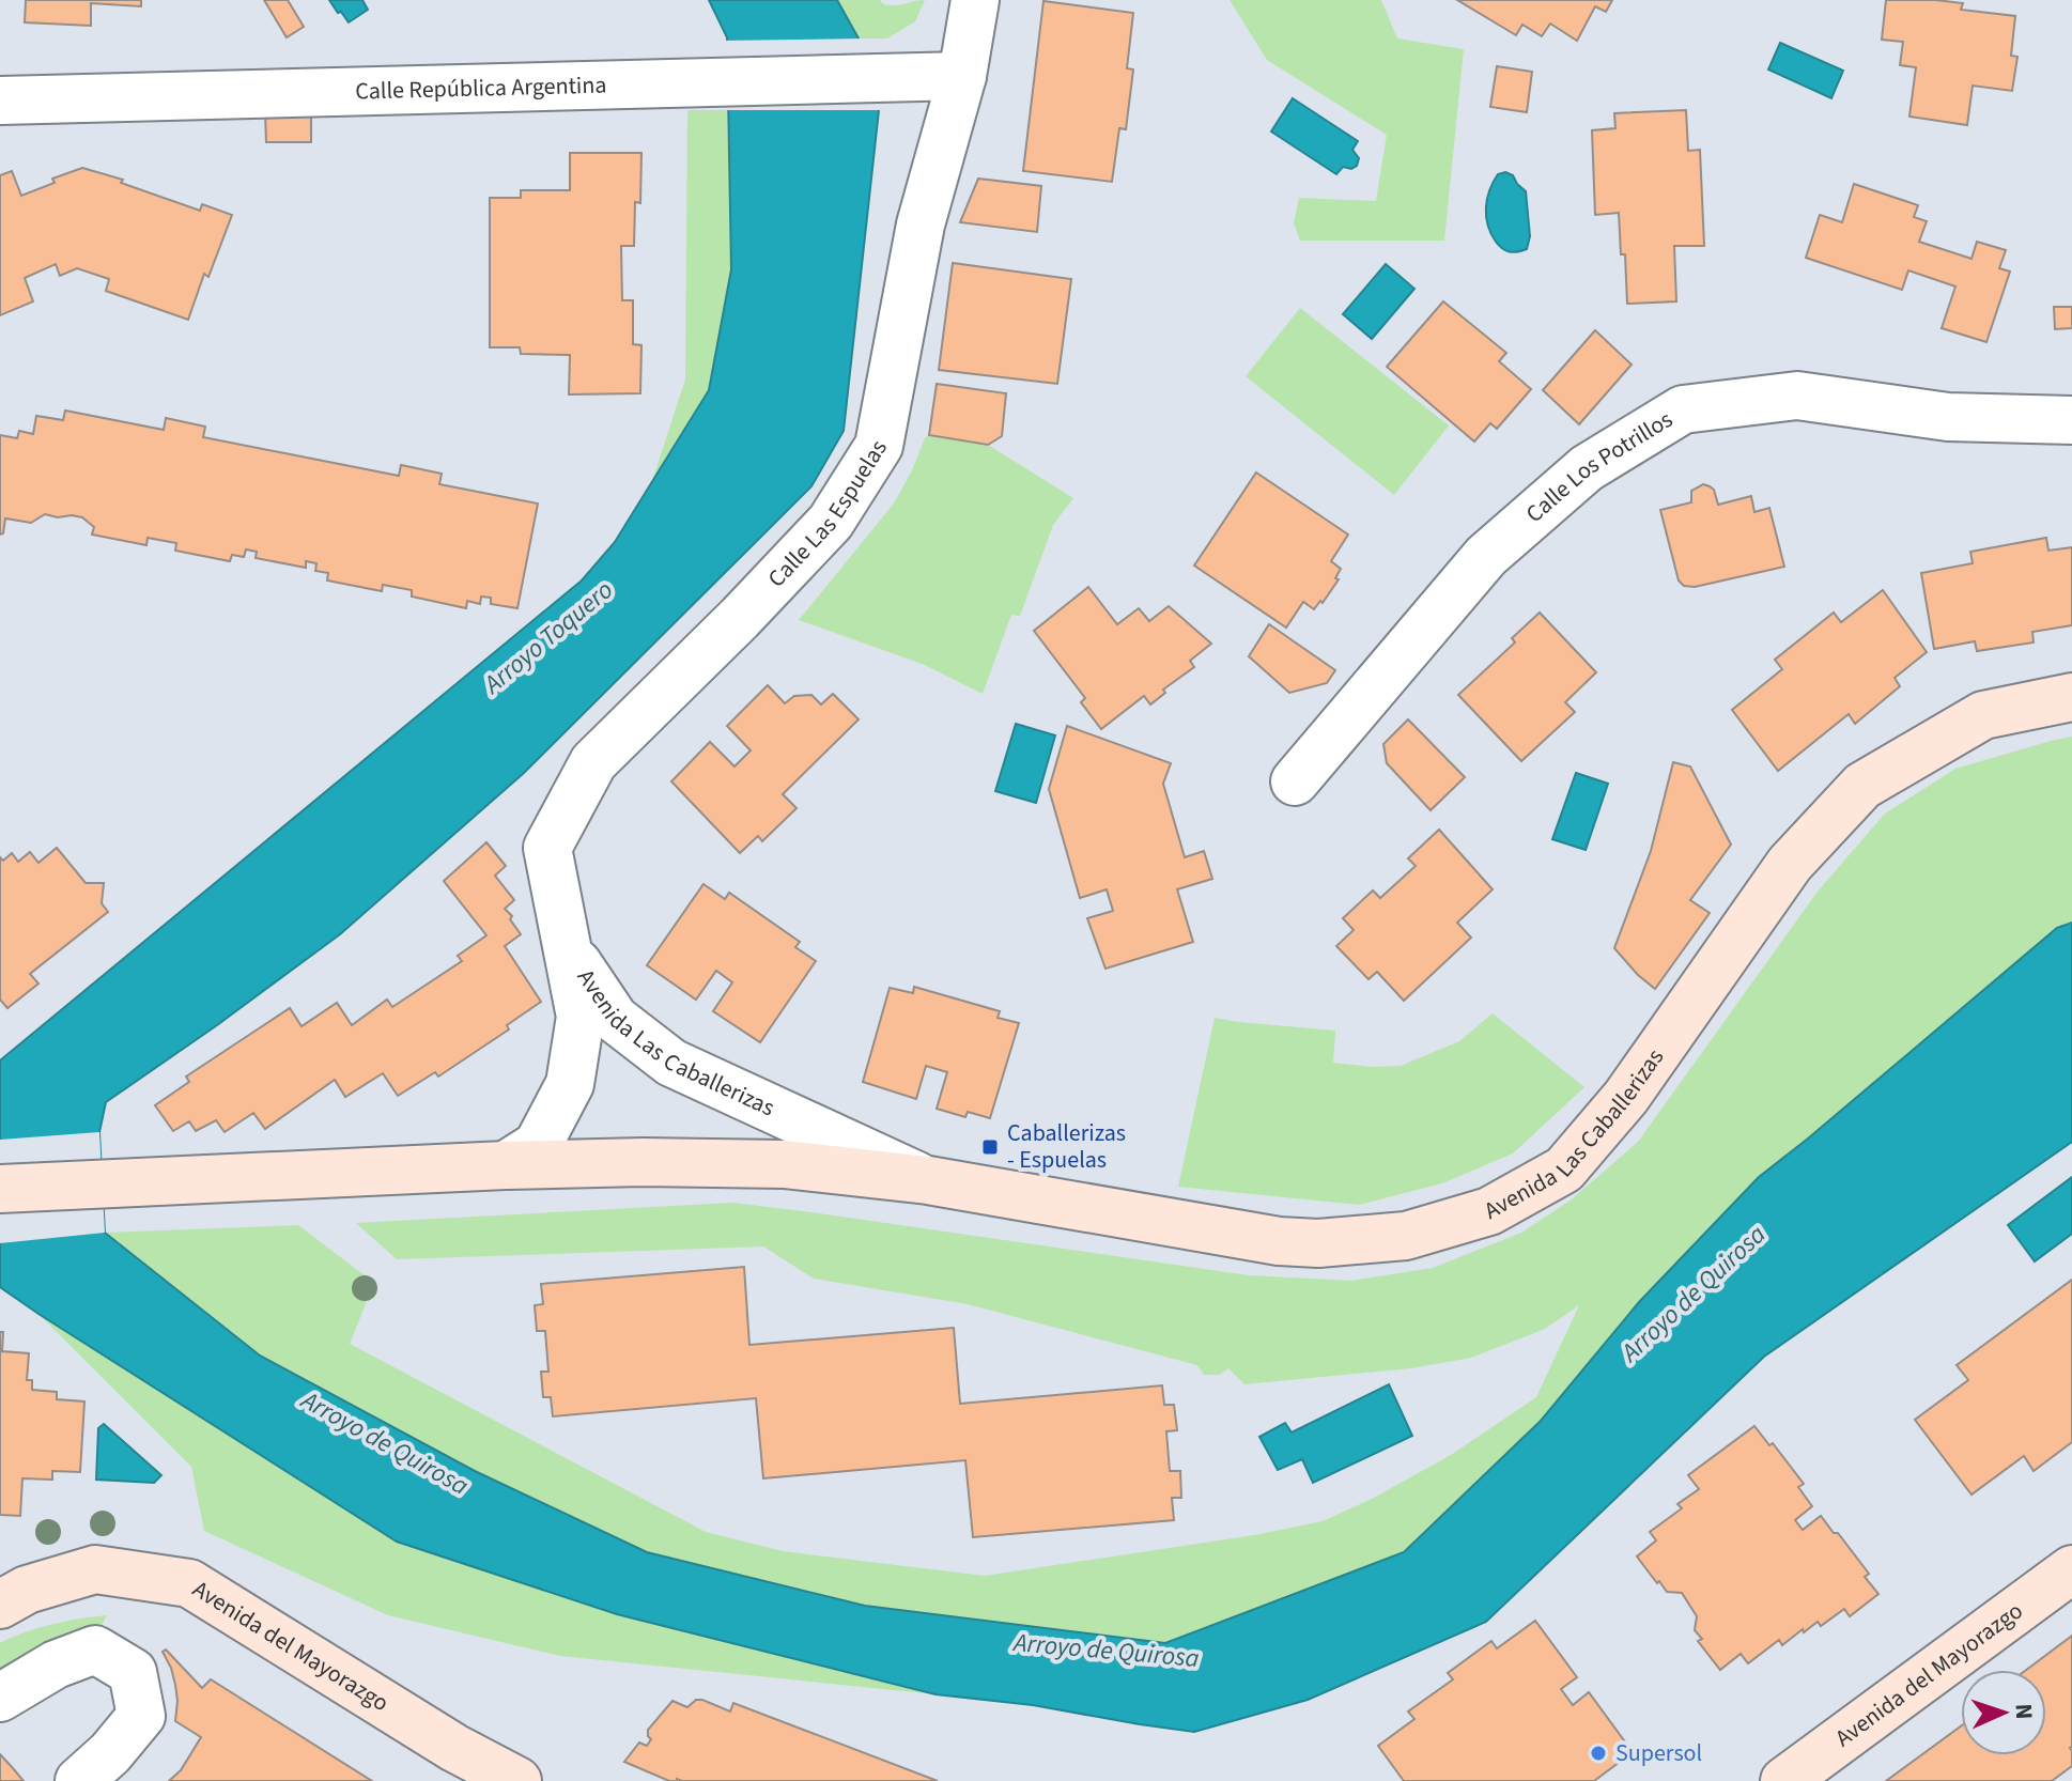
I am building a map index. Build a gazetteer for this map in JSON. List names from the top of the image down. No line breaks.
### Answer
{"streets":{"main road":["Avenida Las Caballerizas","Avenida del Mayorazgo"],"street":["Calle República Argentina","Calle Los Potrillos","Calle Las Espuelas"]},"crossings":[["Calle República Argentina","Calle Las Espuelas"],["Calle Las Espuelas","Avenida Las Caballerizas"]],"water":["Arroyo Toquero","Arroyo de Quirosa"],"places":{"transit":["Caballerizas - Espuelas"],"other":["Supersol"]},"north":"right"}
